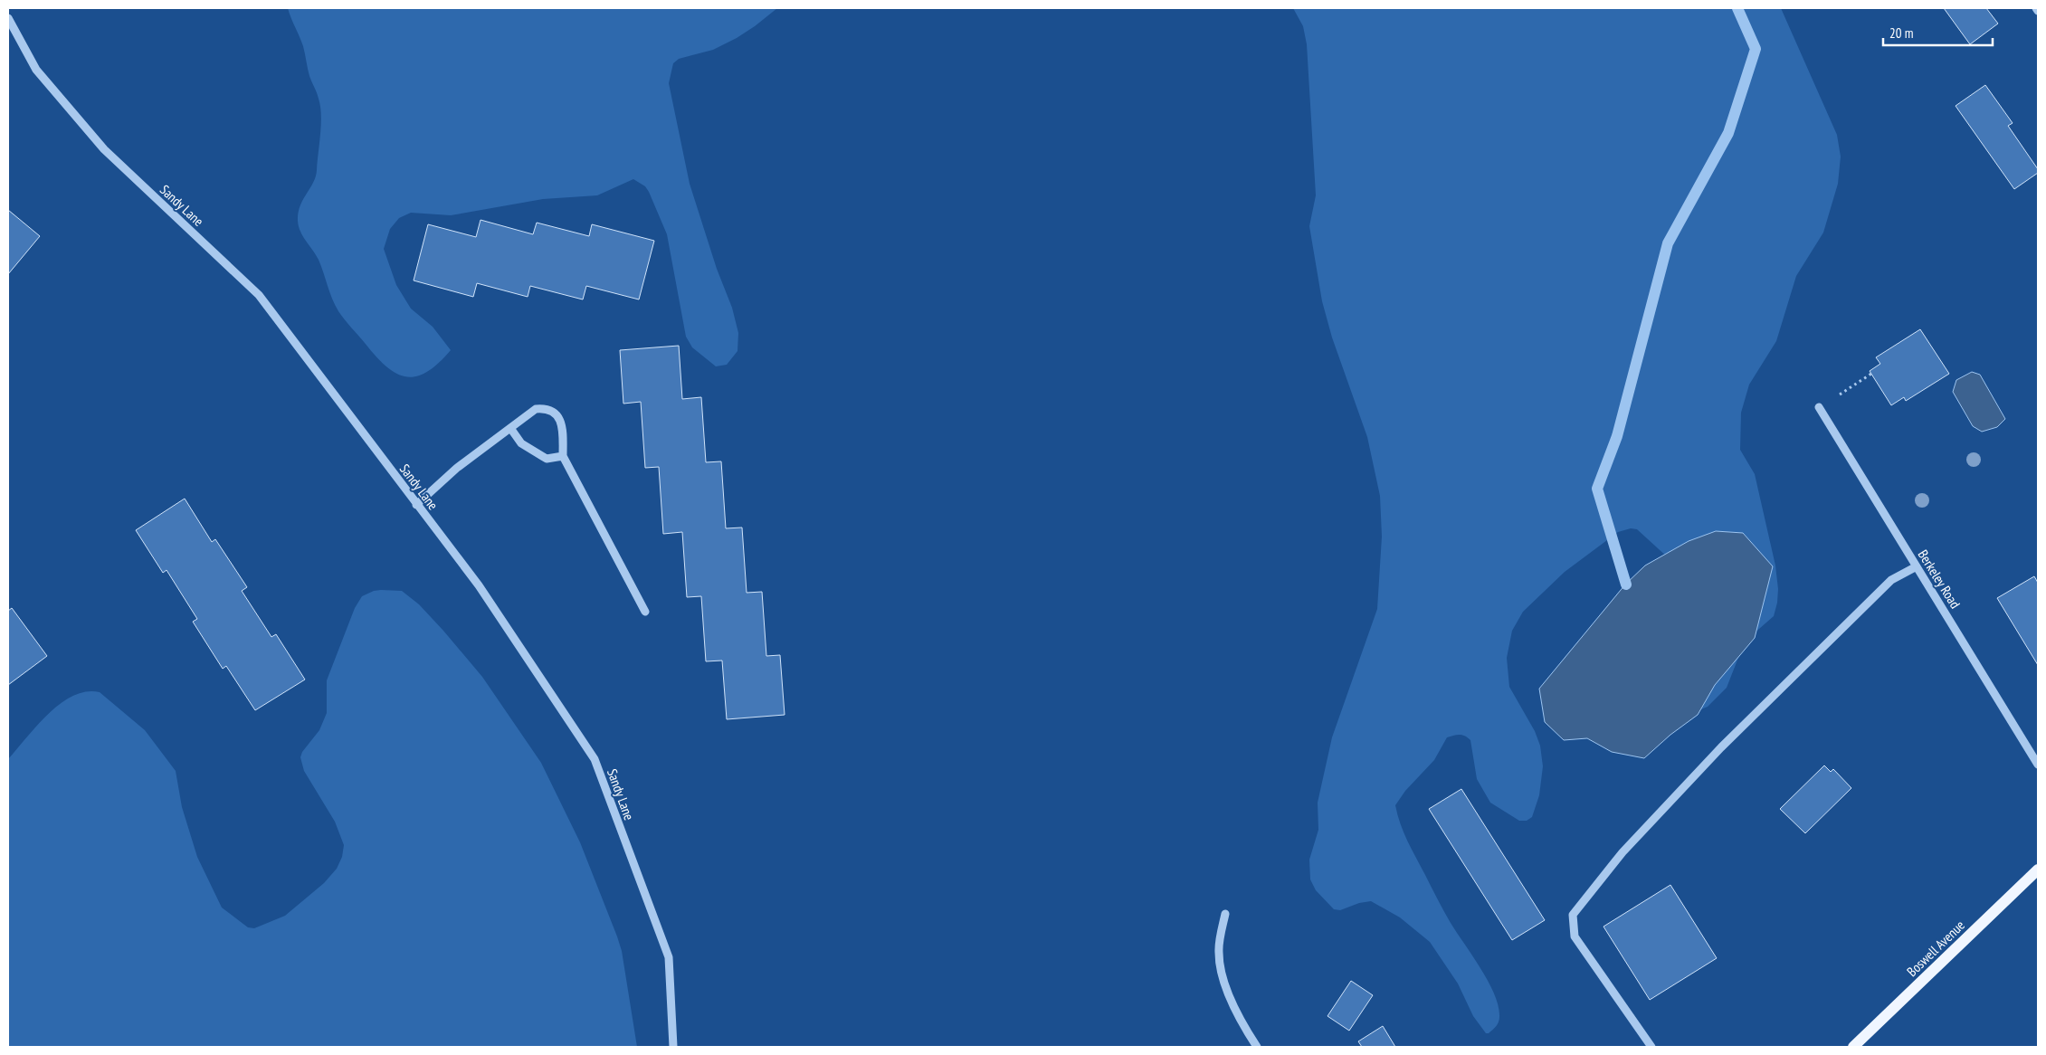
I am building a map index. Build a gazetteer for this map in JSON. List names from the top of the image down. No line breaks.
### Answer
{"streets":{"main road":["Boswell Avenue"],"street":["Sandy Lane","Berkeley Road"]},"scale_bar":"20 m"}
